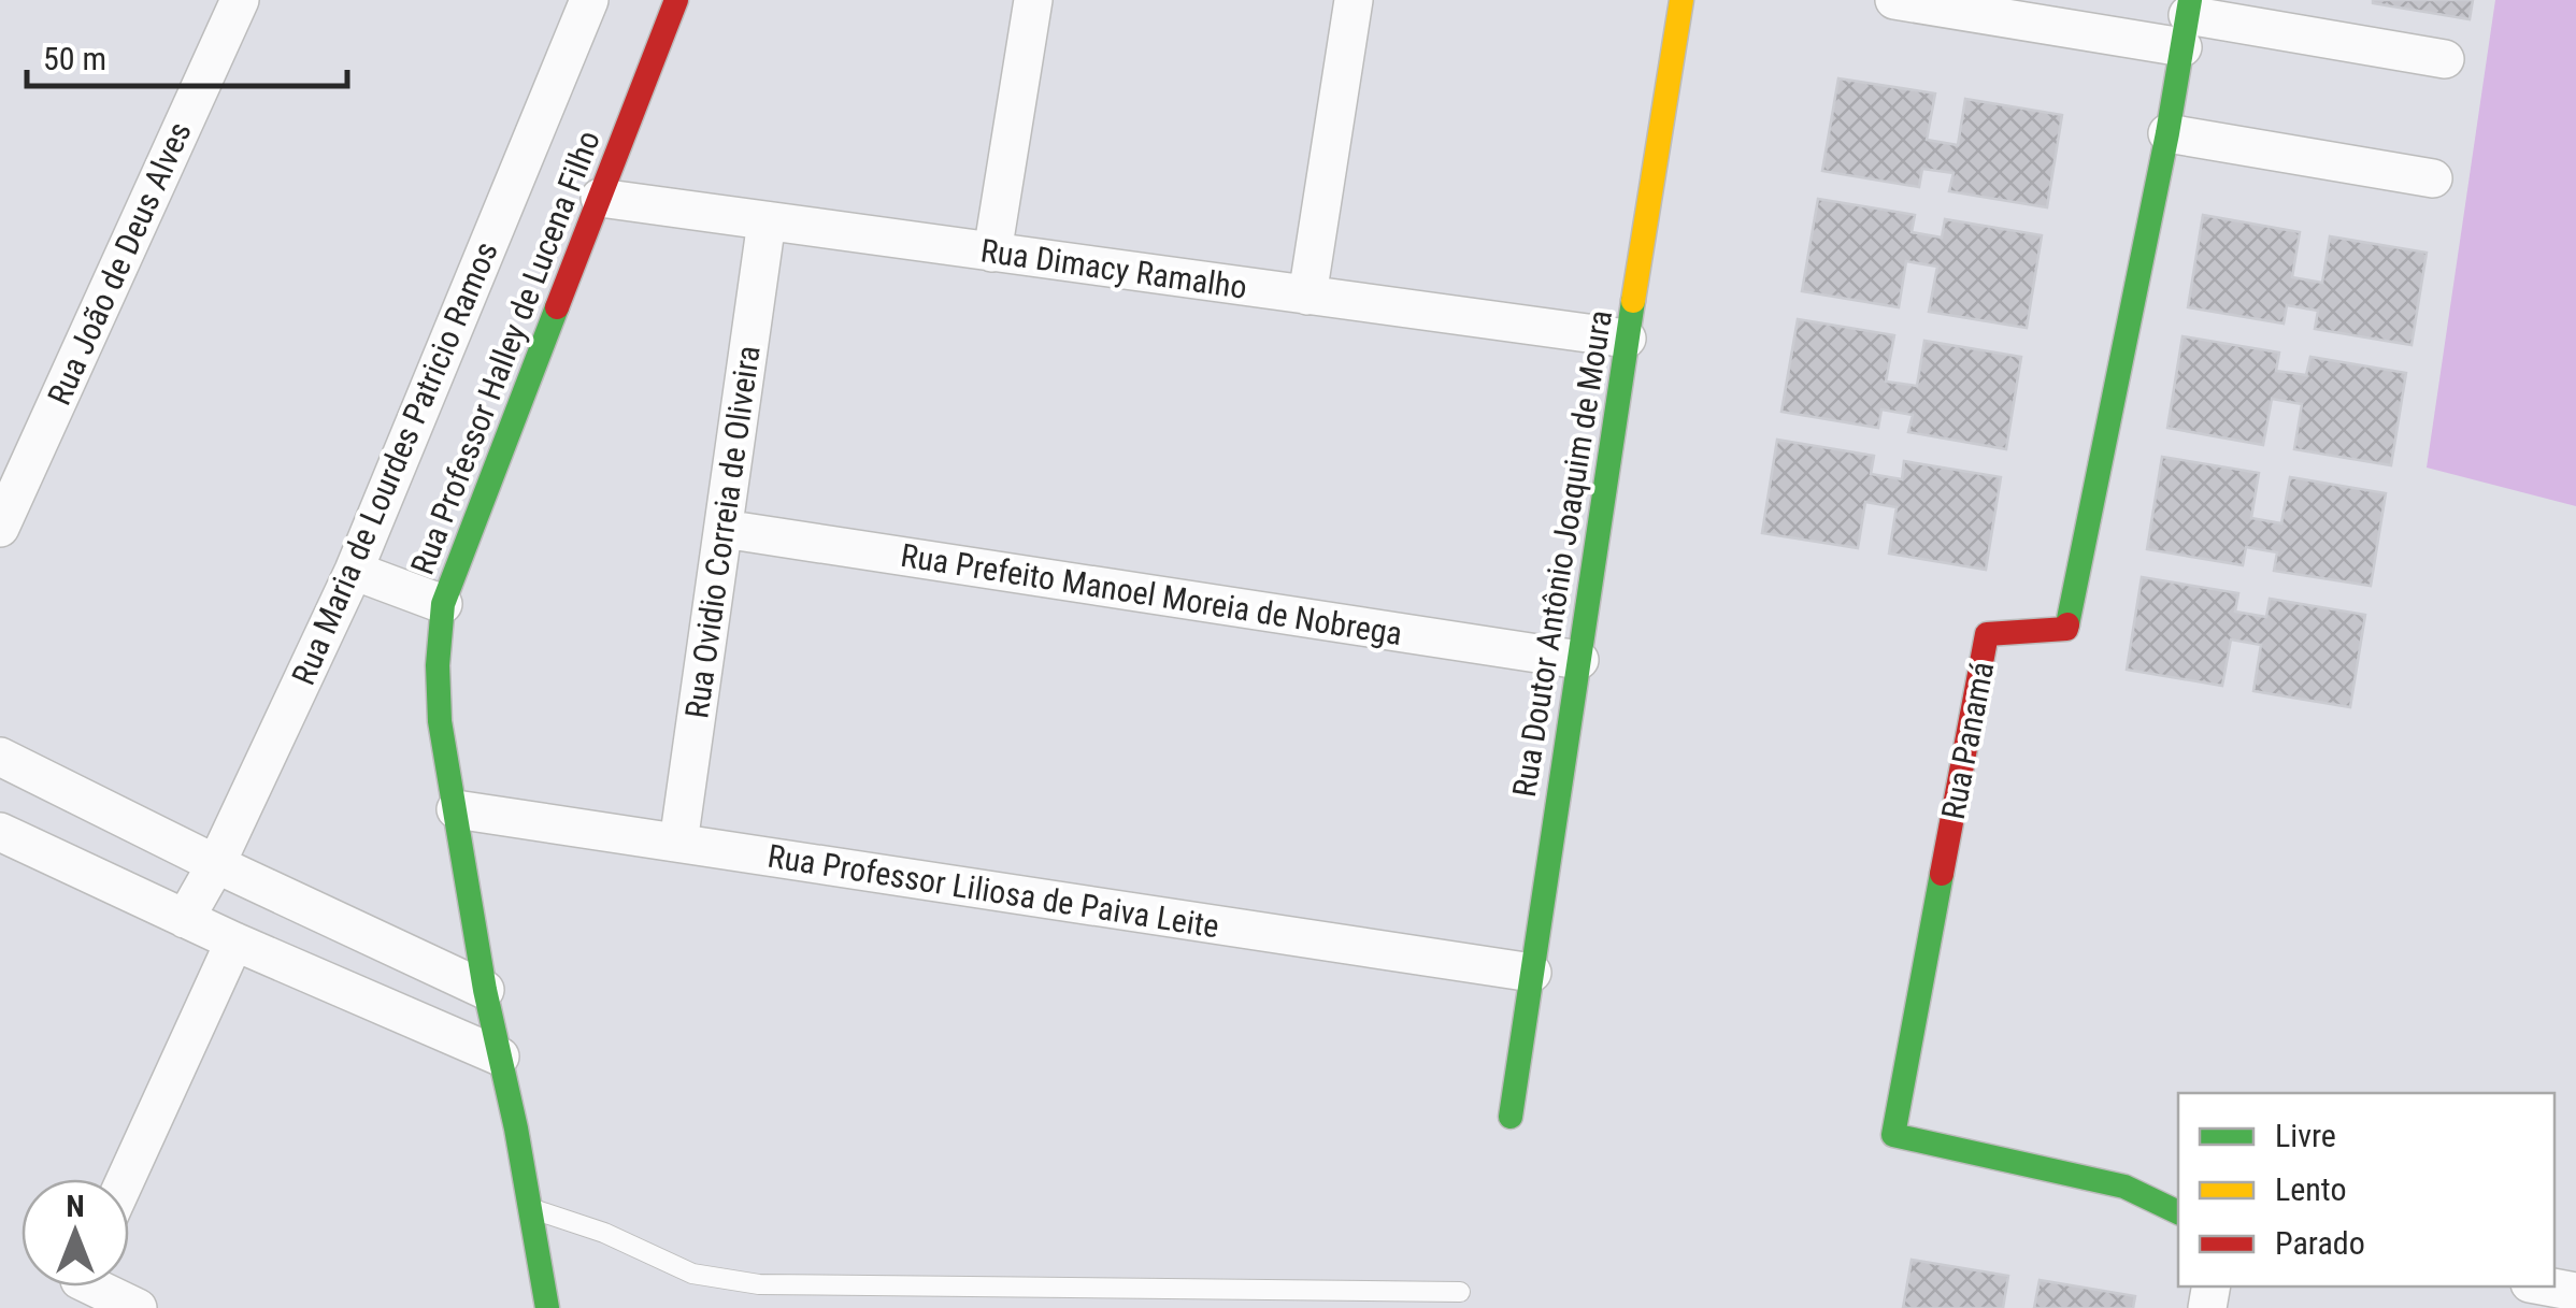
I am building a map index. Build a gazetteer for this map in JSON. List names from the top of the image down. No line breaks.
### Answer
{"streets":{"street":["Rua João de Deus Alves","Rua Dimacy Ramalho","Rua Professor Halley de Lucena Filho","Rua Maria de Lourdes Patricio Ramos","Rua Ovidio Correia de Oliveira","Rua Doutor Antônio Joaquim de Moura","Rua Prefeito Manoel Moreia de Nobrega","Rua Panamá","Rua Professor Liliosa de Paiva Leite"]},"crossings":[["Rua Dimacy Ramalho","Rua Professor Halley de Lucena Filho"],["Rua Dimacy Ramalho","Rua Ovidio Correia de Oliveira"],["Rua Dimacy Ramalho","Rua Doutor Antônio Joaquim de Moura"],["Rua Professor Halley de Lucena Filho","Rua Professor Liliosa de Paiva Leite"],["Rua Ovidio Correia de Oliveira","Rua Prefeito Manoel Moreia de Nobrega"],["Rua Ovidio Correia de Oliveira","Rua Professor Liliosa de Paiva Leite"],["Rua Doutor Antônio Joaquim de Moura","Rua Prefeito Manoel Moreia de Nobrega"],["Rua Doutor Antônio Joaquim de Moura","Rua Professor Liliosa de Paiva Leite"]],"legend":["Livre","Lento","Parado"],"scale_bar":"50 m","north":"top"}
